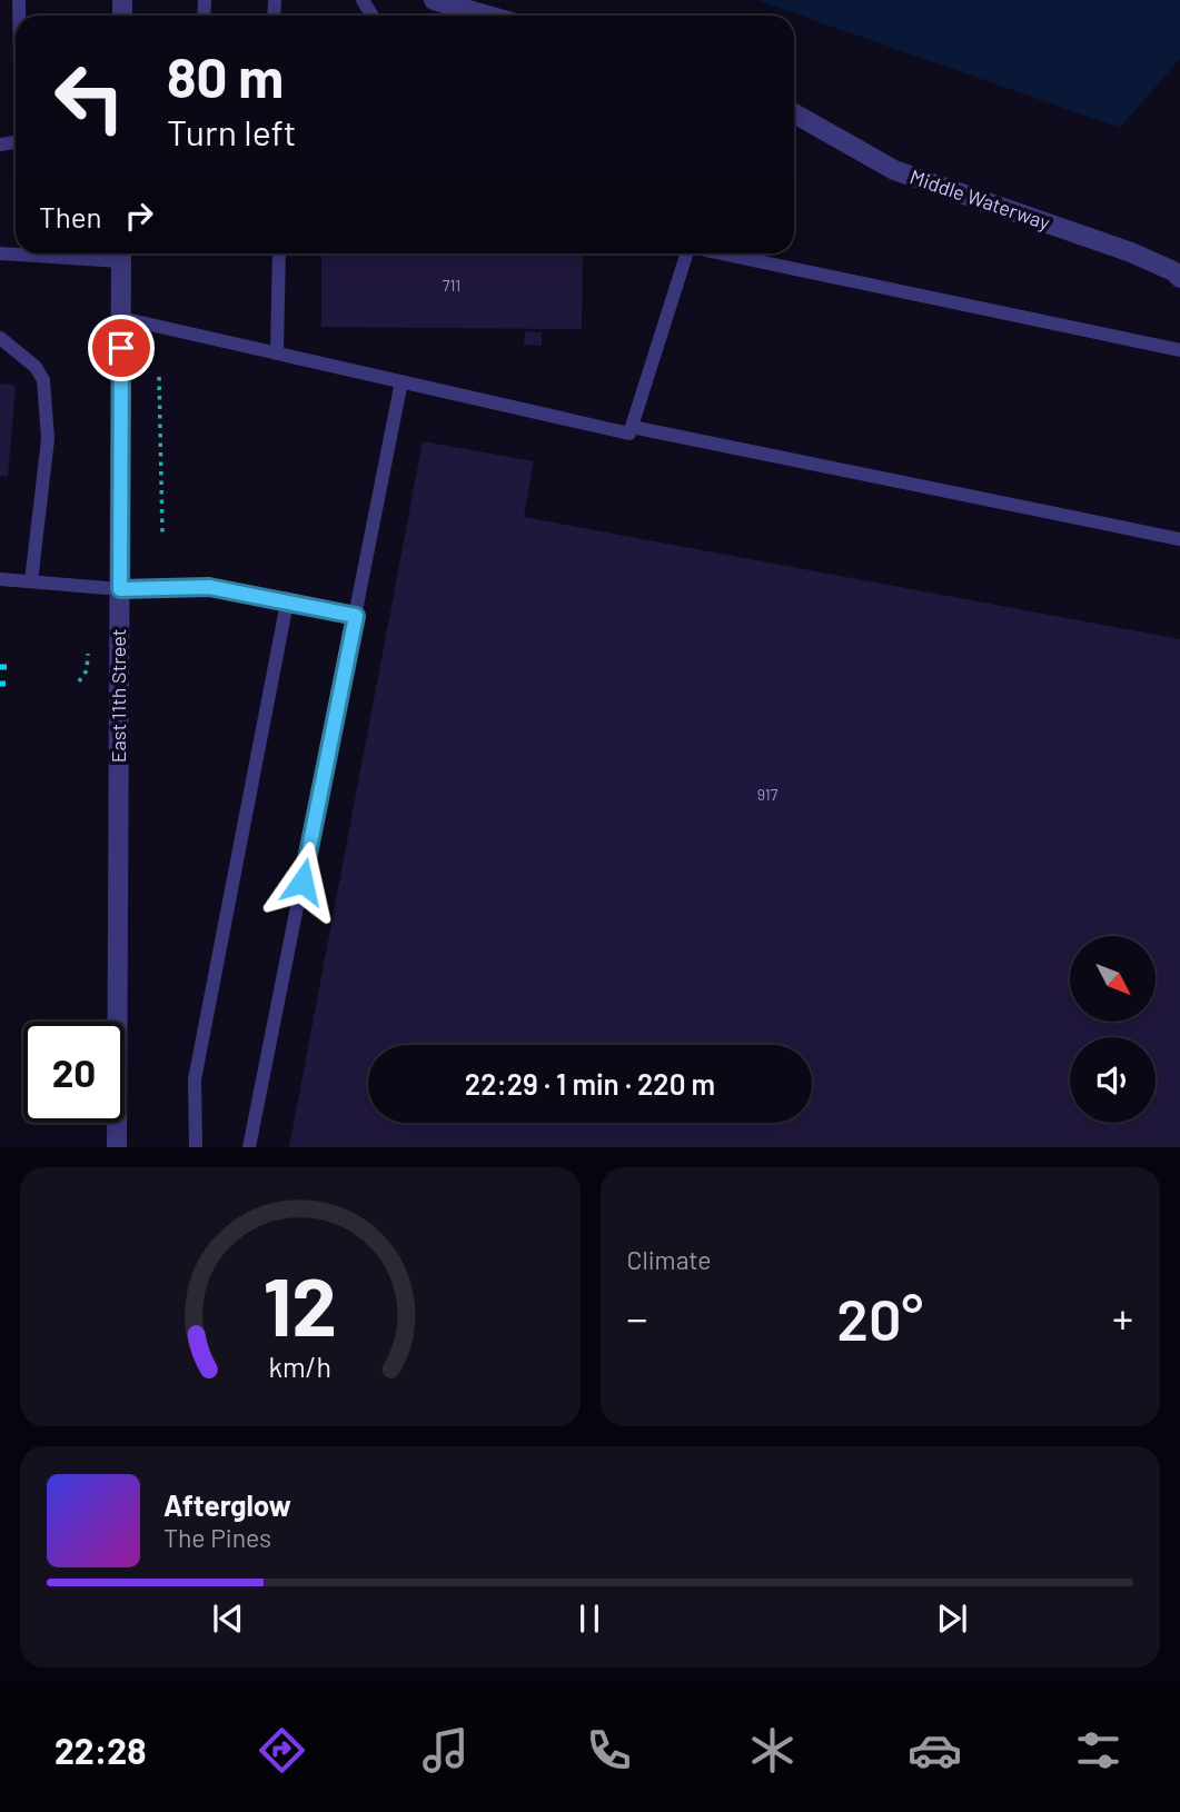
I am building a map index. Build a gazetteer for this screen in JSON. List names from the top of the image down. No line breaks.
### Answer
{"streets":{"street":["Middle Waterway","East 11th Street"]},"house_numbers":["711","917"],"north":"bottom right","page":{"turn":["80 m","Turn left"],"then":"Then","limit":"20","trip":"22:29 · 1 min · 220 m","tile":"Climate","heat":["−","20°","+"],"song":["Afterglow","The Pines"],"tabs":"22:28","gauge":["12","km/h"]}}
